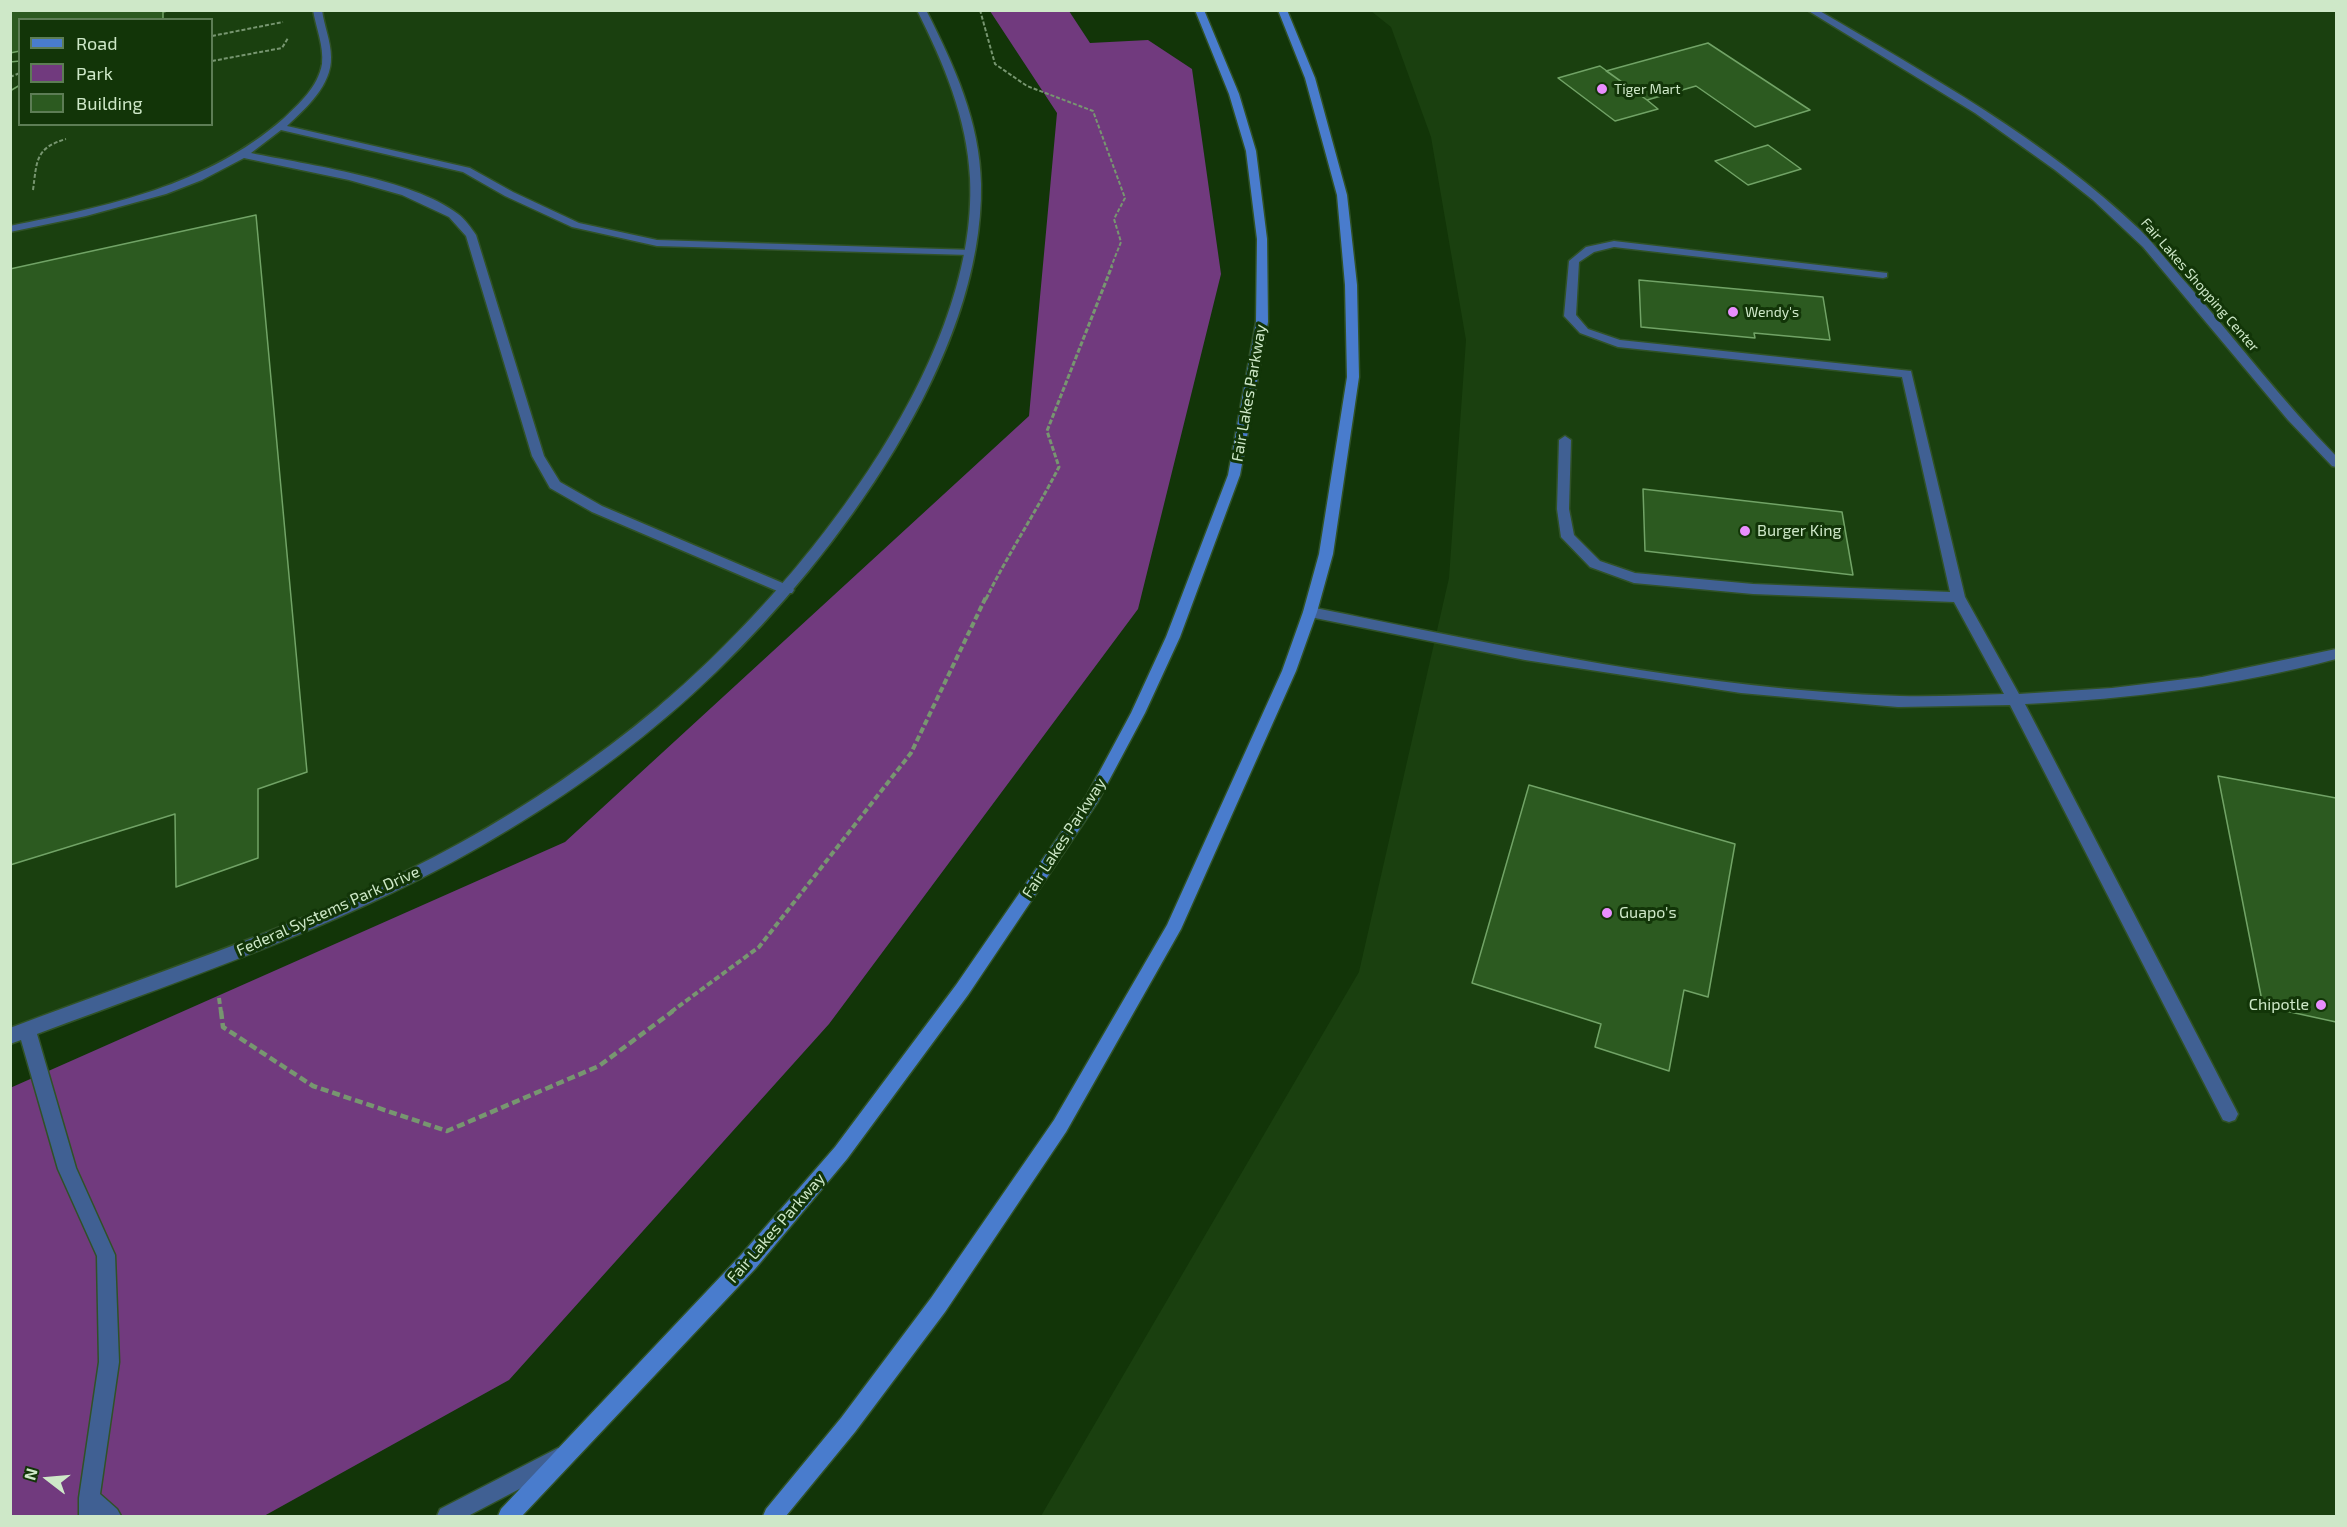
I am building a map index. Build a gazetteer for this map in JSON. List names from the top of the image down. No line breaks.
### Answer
{"streets":{"main road":["Fair Lakes Parkway"],"street":["Fair Lakes Shopping Center","Federal Systems Park Drive"]},"places":["Tiger Mart","Wendy's","Burger King","Guapo's","Chipotle"],"legend":["Road","Park","Building"],"north":"left"}
